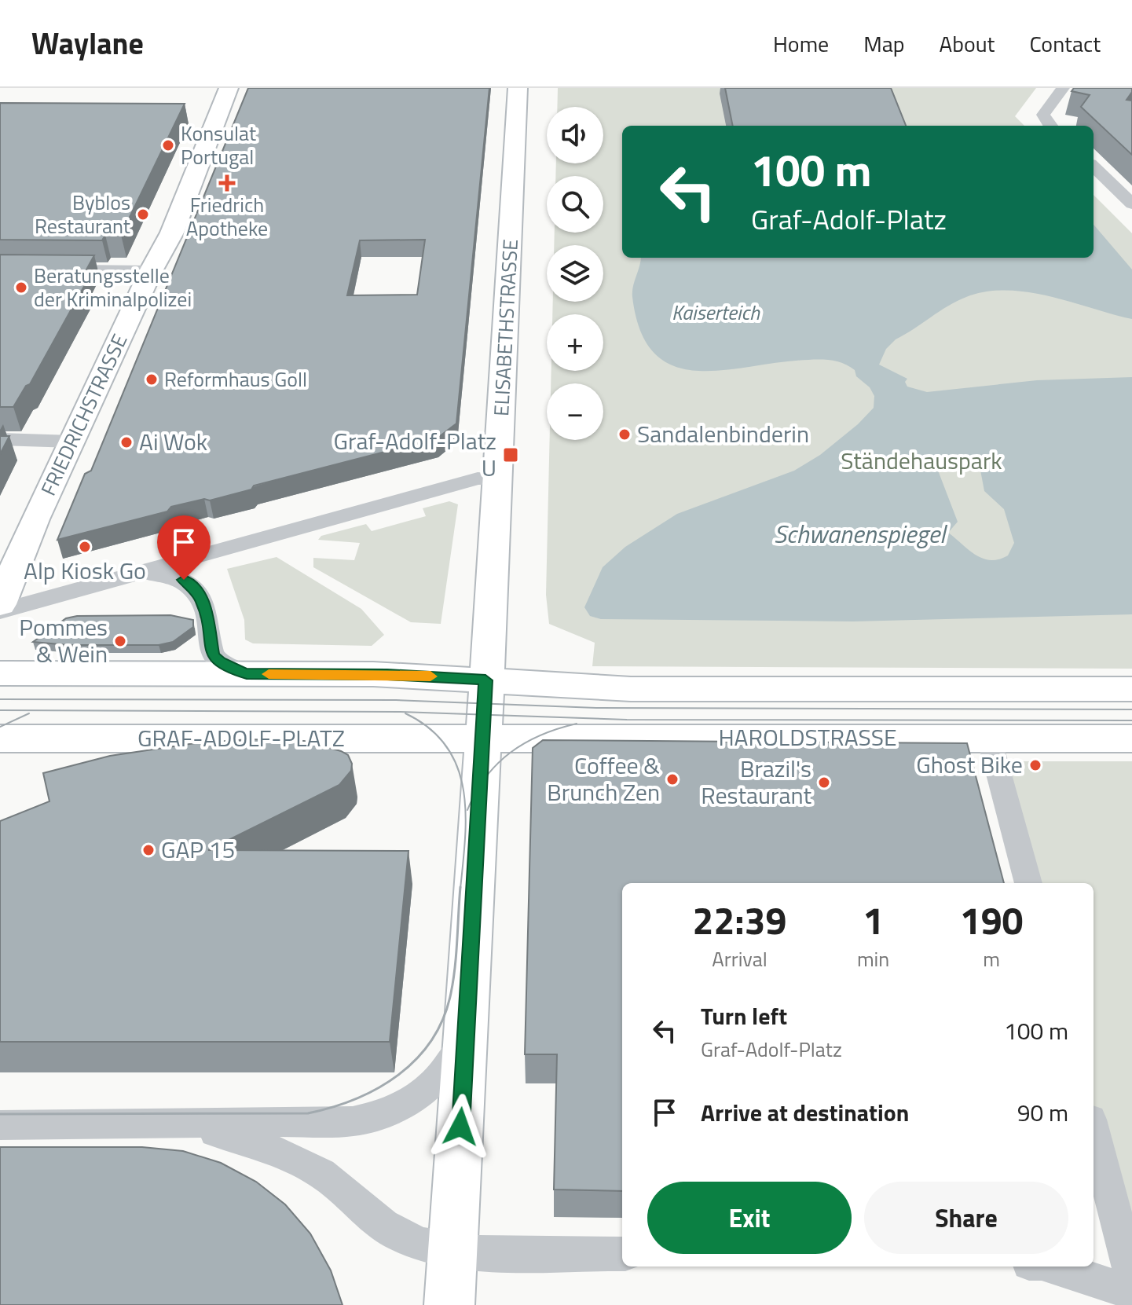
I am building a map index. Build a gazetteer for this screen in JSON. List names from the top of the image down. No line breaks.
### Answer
{"streets":{"main road":["ELISABETHSTRASSE","FRIEDRICHSTRASSE","HAROLDSTRASSE","GRAF-ADOLF-PLATZ"]},"crossings":[["ELISABETHSTRASSE","HAROLDSTRASSE"],["ELISABETHSTRASSE","GRAF-ADOLF-PLATZ"],["HAROLDSTRASSE","GRAF-ADOLF-PLATZ"]],"water":["Kaiserteich","Schwanenspiegel"],"parks":["Ständehauspark"],"places":{"other":["Konsulat Portugal","Byblos Restaurant","Beratungsstelle der Kriminalpolizei","Reformhaus Goll","Sandalenbinderin","Ai Wok","Alp Kiosk Go","Pommes & Wein","Ghost Bike","Coffee & Brunch Zen","Brazil's Restaurant","GAP 15"],"health":["Friedrich Apotheke"],"transit":["Graf-Adolf-Platz U"]},"page":{"header":"Waylane","nav":["Home","Map","About","Contact"],"map_buttons":["+","−"],"turn":["100 m","Graf-Adolf-Platz"],"eta":["22:39","Arrival","1","min","190","m"],"list":[{"name":"Turn left","note":"Graf-Adolf-Platz","value":"100 m"},{"name":"Arrive at destination","value":"90 m"}],"buttons":["Exit","Share"]}}
